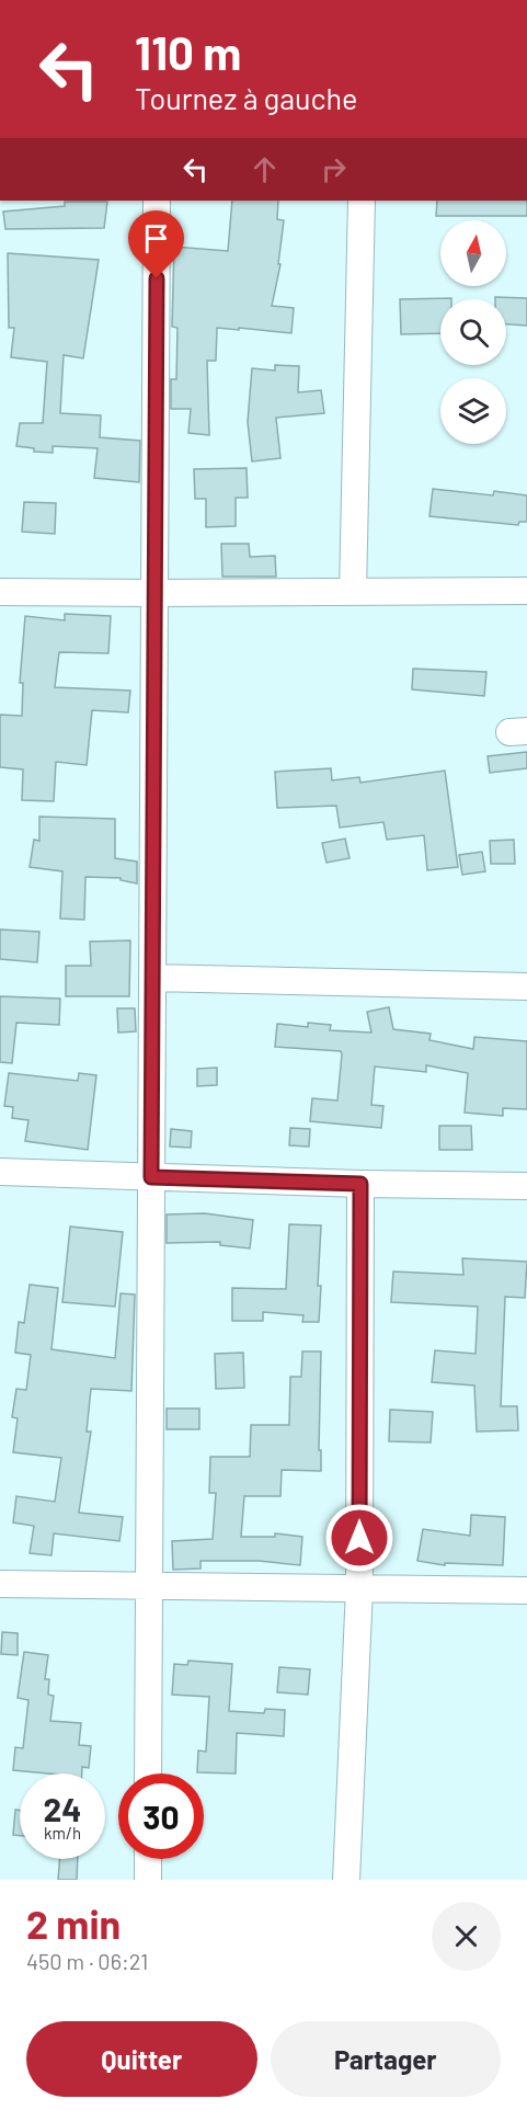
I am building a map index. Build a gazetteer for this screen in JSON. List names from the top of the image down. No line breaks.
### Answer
{"north":"top","page":{"turn":["110 m","Tournez à gauche"],"speed":"24 km/h","limit":"30","heading":["2 min","450 m · 06:21"],"buttons":["Quitter","Partager"]}}
